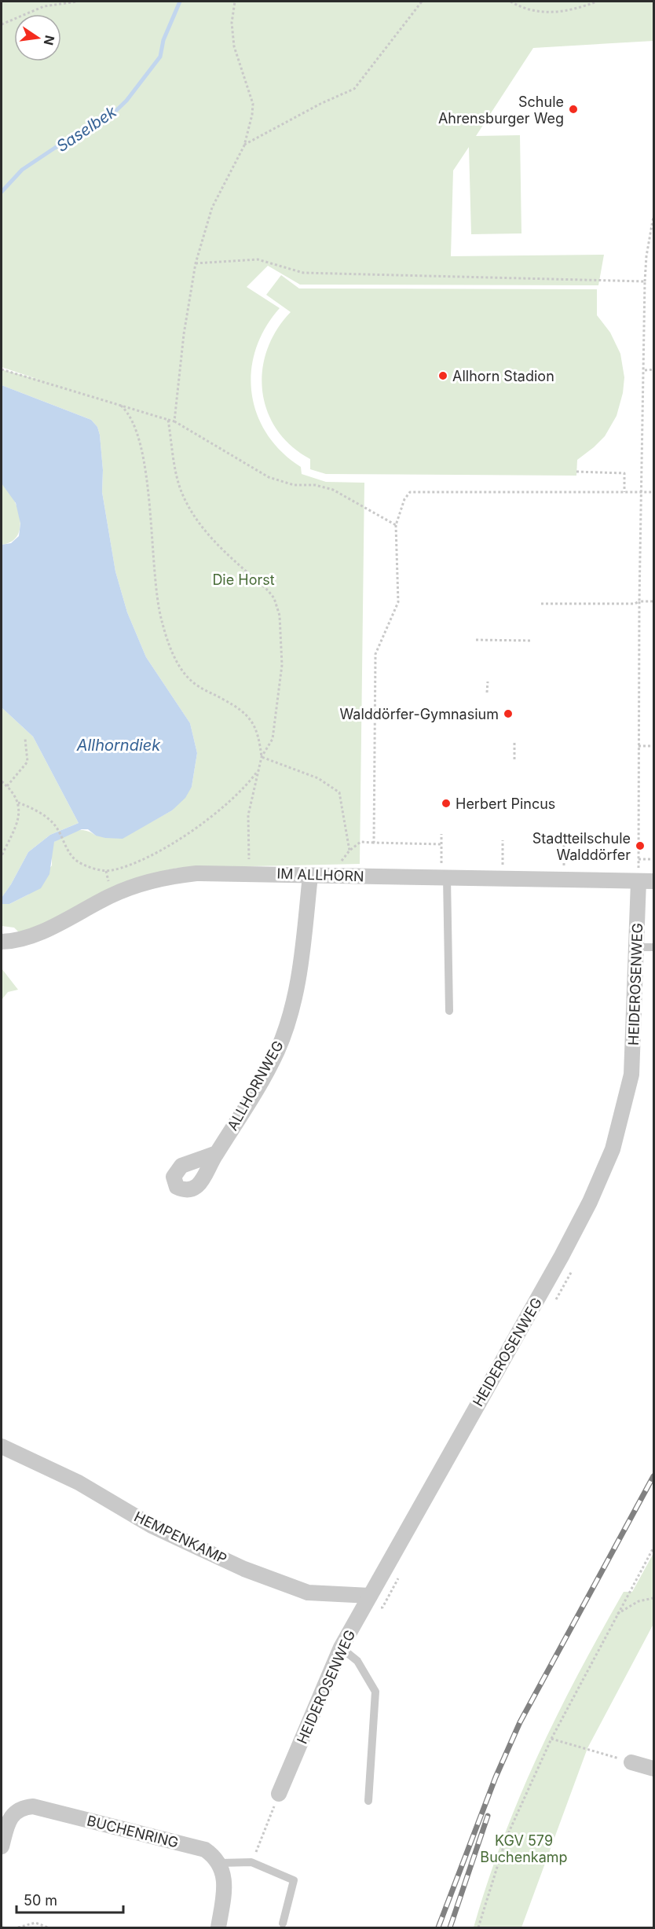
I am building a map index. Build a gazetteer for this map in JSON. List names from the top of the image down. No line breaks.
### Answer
{"streets":{"street":["IM ALLHORN","HEIDEROSENWEG","ALLHORNWEG","HEMPENKAMP","BUCHENRING"]},"crossings":[["IM ALLHORN","HEIDEROSENWEG"],["IM ALLHORN","ALLHORNWEG"],["HEIDEROSENWEG","HEMPENKAMP"]],"water":["Saselbek","Allhorndiek"],"parks":["Die Horst","KGV 579 Buchenkamp"],"places":["Schule Ahrensburger Weg","Allhorn Stadion","Walddörfer-Gymnasium","Herbert Pincus","Stadtteilschule Walddörfer"],"scale_bar":"50 m","north":"right"}
